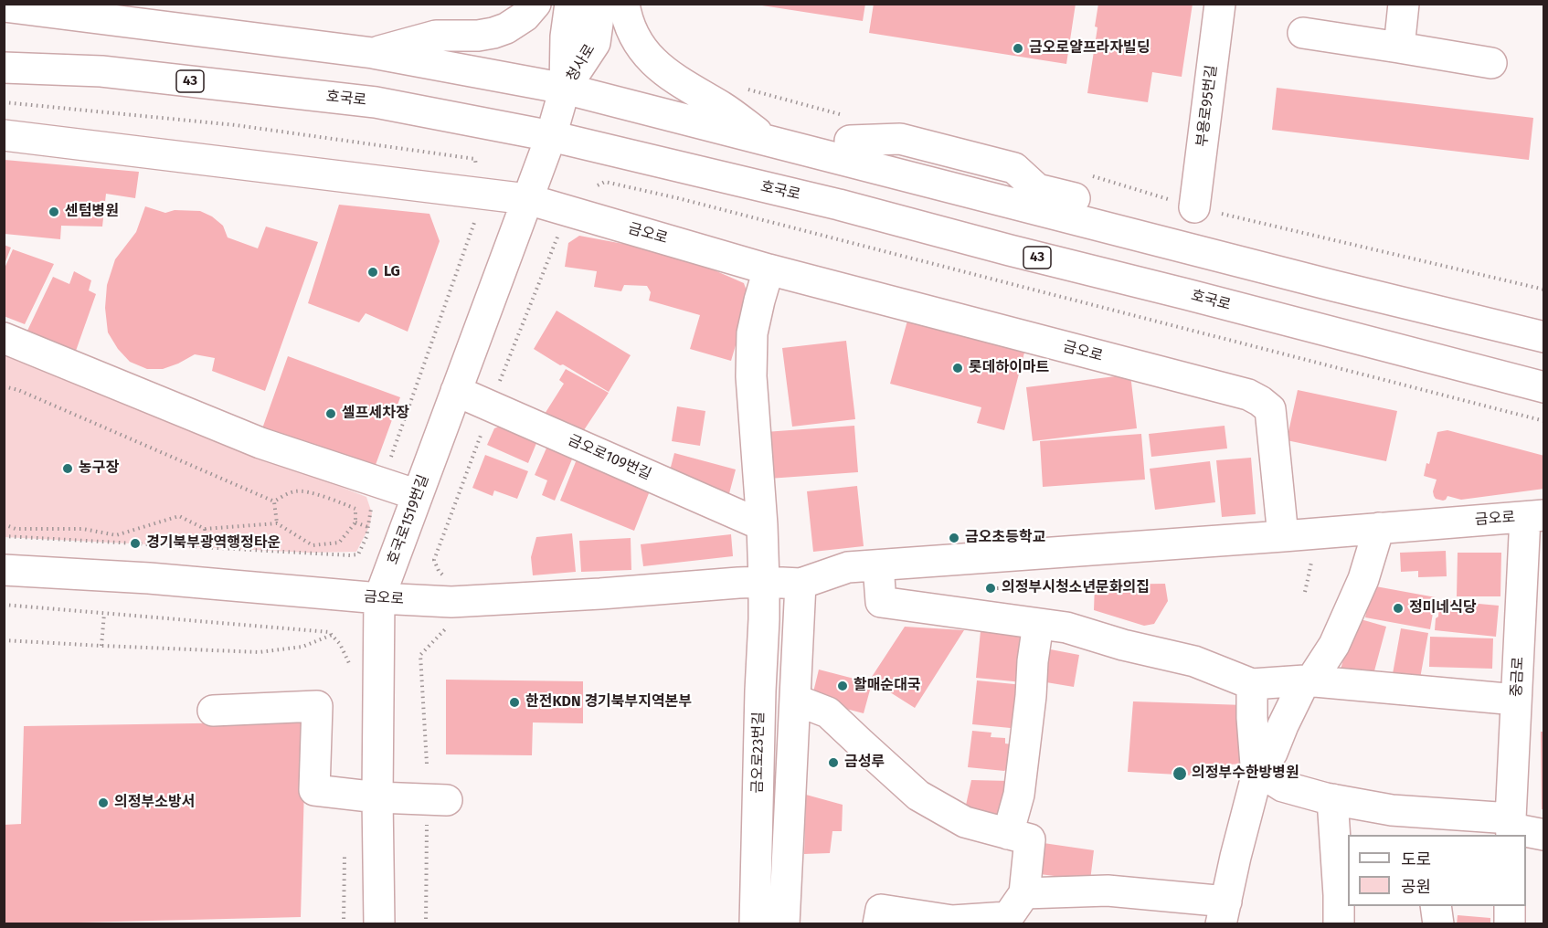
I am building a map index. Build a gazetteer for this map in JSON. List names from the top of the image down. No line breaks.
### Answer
{"streets":{"street":["청사로","43","호국로","부용로95번길","금오로","금오로109번길","호국로1519번길","중금로","금오로23번길"]},"crossings":[["청사로","호국로"],["청사로","호국로1519번길"],["호국로","호국로1519번길"],["금오로","호국로1519번길"],["금오로","중금로"],["금오로","금오로23번길"],["금오로109번길","호국로1519번길"]],"places":["금오로얄프라자빌딩","센텀병원","LG","롯데하이마트","셀프세차장","농구장","금오초등학교","경기북부광역행정타운","의정부시청소년문화의집","정미네식당","할매순대국","한전KDN 경기북부지역본부","금성루","의정부수한방병원","의정부소방서"],"legend":["도로","공원"]}
